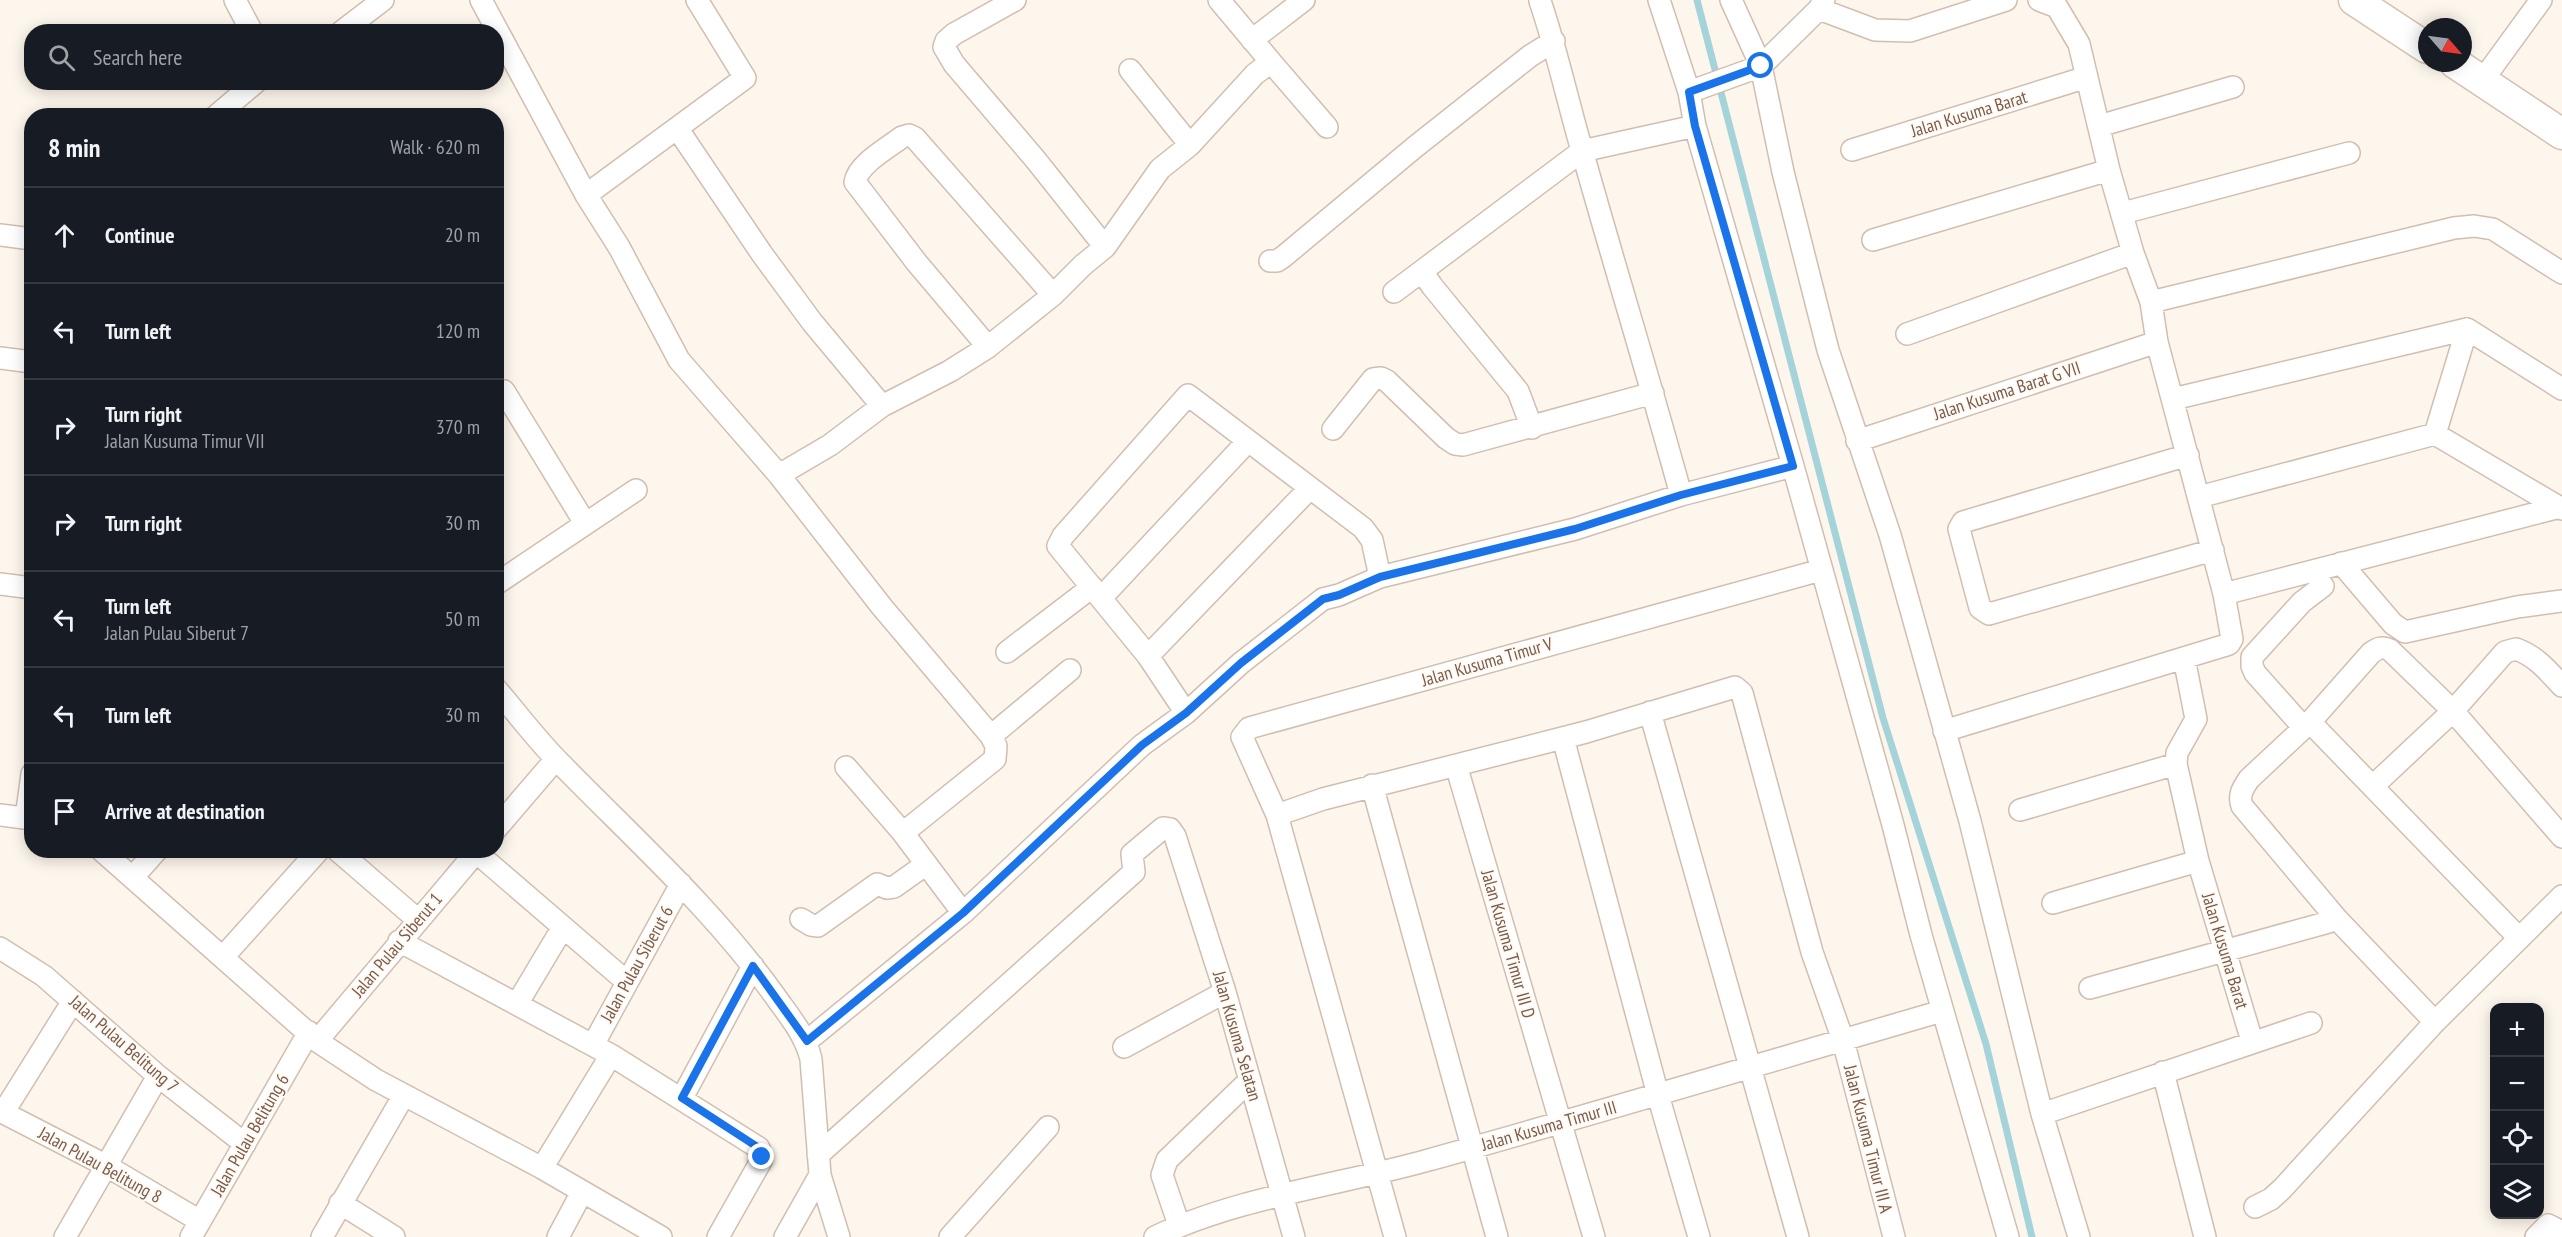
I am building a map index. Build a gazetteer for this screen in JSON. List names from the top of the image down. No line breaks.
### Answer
{"streets":{"street":["Jalan Kusuma Barat","Jalan Kusuma Barat G VII","Jalan Kusuma Timur V","Jalan Kusuma Timur III D","Jalan Pulau Siberut 1","Jalan Pulau Siberut 6","Jalan Kusuma Selatan","Jalan Pulau Belitung 7","Jalan Kusuma Timur III","Jalan Pulau Belitung 6","Jalan Kusuma Timur III A","Jalan Pulau Belitung 8"]},"crossings":[["Jalan Kusuma Timur III D","Jalan Kusuma Timur III"],["Jalan Pulau Siberut 1","Jalan Pulau Belitung 6"],["Jalan Kusuma Selatan","Jalan Kusuma Timur III"],["Jalan Pulau Belitung 7","Jalan Pulau Belitung 6"],["Jalan Kusuma Timur III","Jalan Kusuma Timur III A"],["Jalan Pulau Belitung 6","Jalan Pulau Belitung 8"]],"north":"bottom right","page":{"search":"Search here","heading":["8 min","Walk · 620 m"],"list":[["Continue","20 m"],["Turn left","120 m"],["Turn right","Jalan Kusuma Timur VII","370 m"],["Turn right","30 m"],["Turn left","Jalan Pulau Siberut 7","50 m"],["Turn left","30 m"],"Arrive at destination"],"map_buttons":["+","−"]}}
